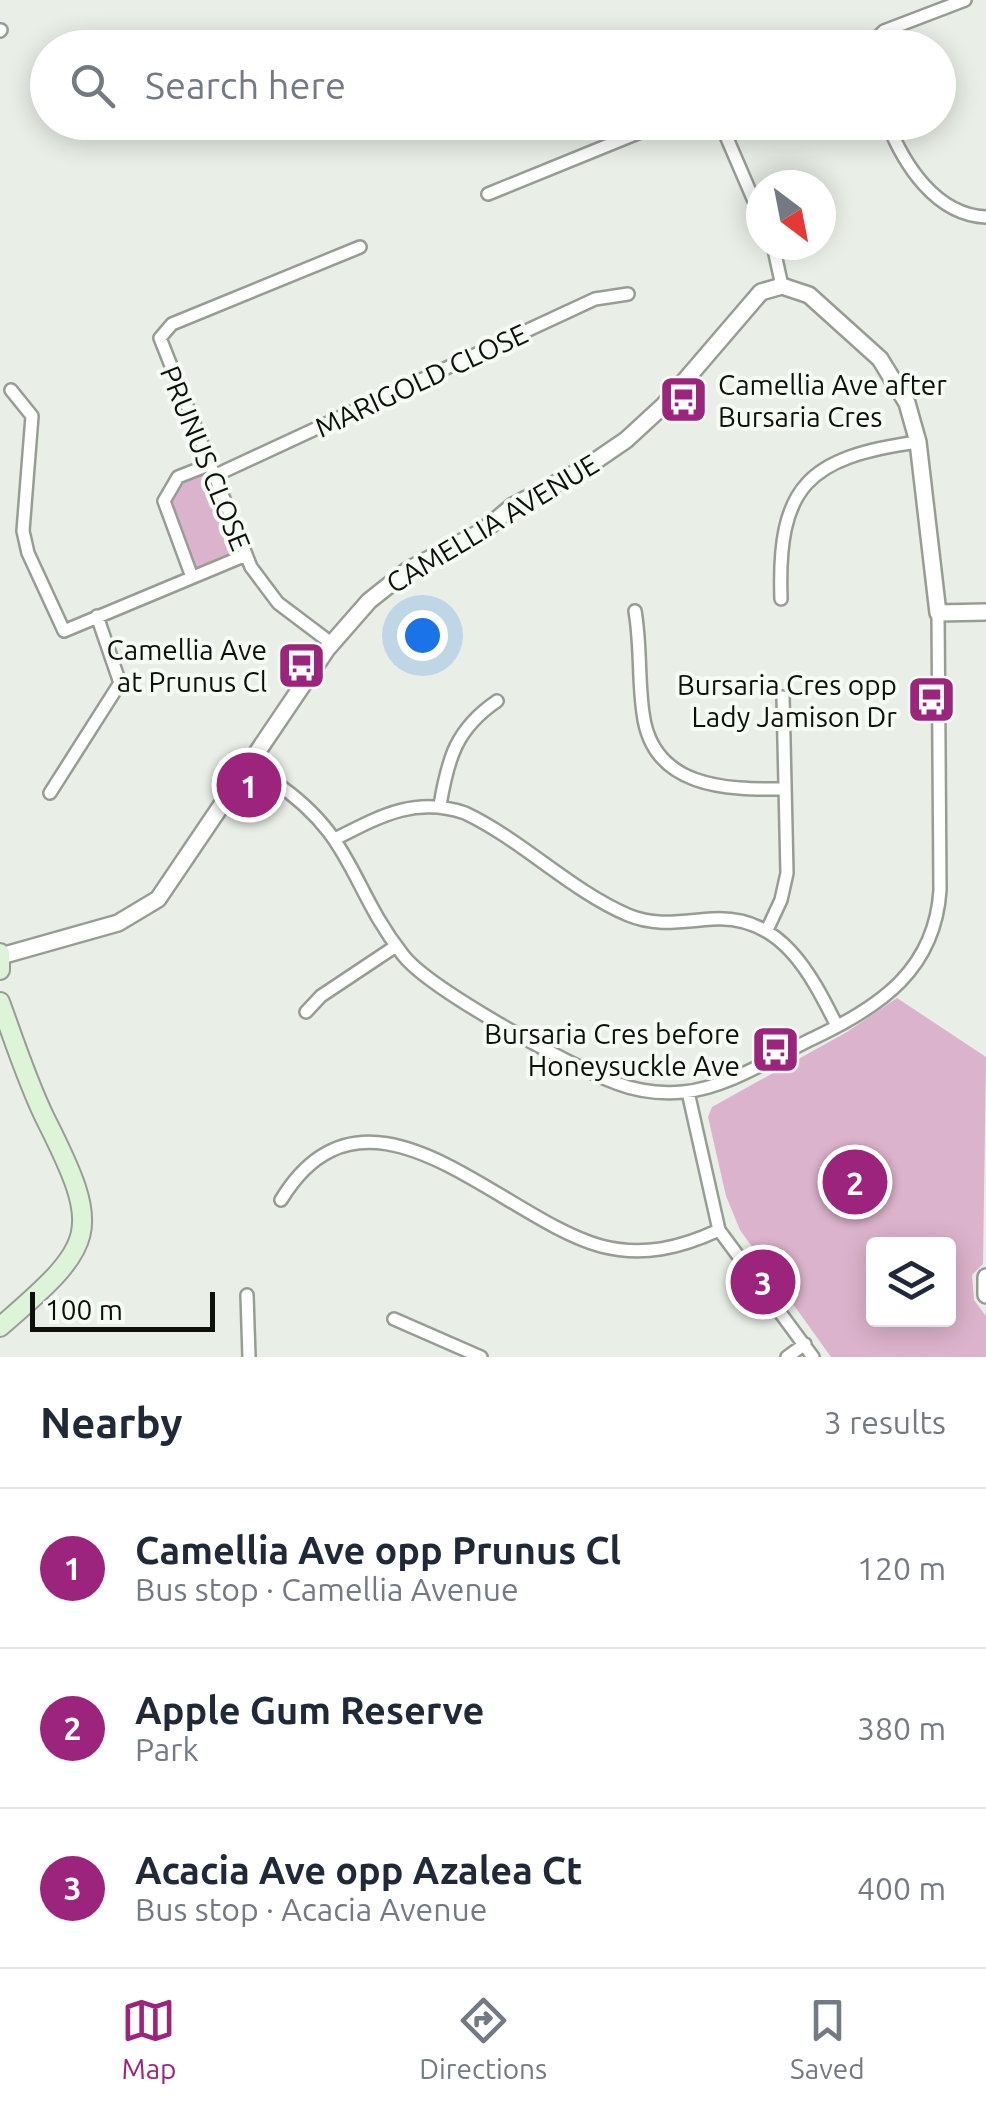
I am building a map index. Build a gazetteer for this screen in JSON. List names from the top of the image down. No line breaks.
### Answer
{"streets":{"street":["MARIGOLD CLOSE","PRUNUS CLOSE","CAMELLIA AVENUE"]},"crossings":[["MARIGOLD CLOSE","PRUNUS CLOSE"],["PRUNUS CLOSE","CAMELLIA AVENUE"]],"places":{"bus stop":["Camellia Ave after Bursaria Cres","Camellia Ave at Prunus Cl","Bursaria Cres opp Lady Jamison Dr","Bursaria Cres before Honeysuckle Ave"]},"scale_bar":"100 m","north":"bottom right","page":{"search":"Search here","pins":["1","2","3"],"scale":"100 m","heading":["Nearby","3 results"],"list":[{"mark":"1","name":"Camellia Ave opp Prunus Cl","note":"Bus stop · Camellia Avenue","value":"120 m"},{"mark":"2","name":"Apple Gum Reserve","note":"Park","value":"380 m"},{"mark":"3","name":"Acacia Ave opp Azalea Ct","note":"Bus stop · Acacia Avenue","value":"400 m"}],"nav":["Map","Directions","Saved"]}}
